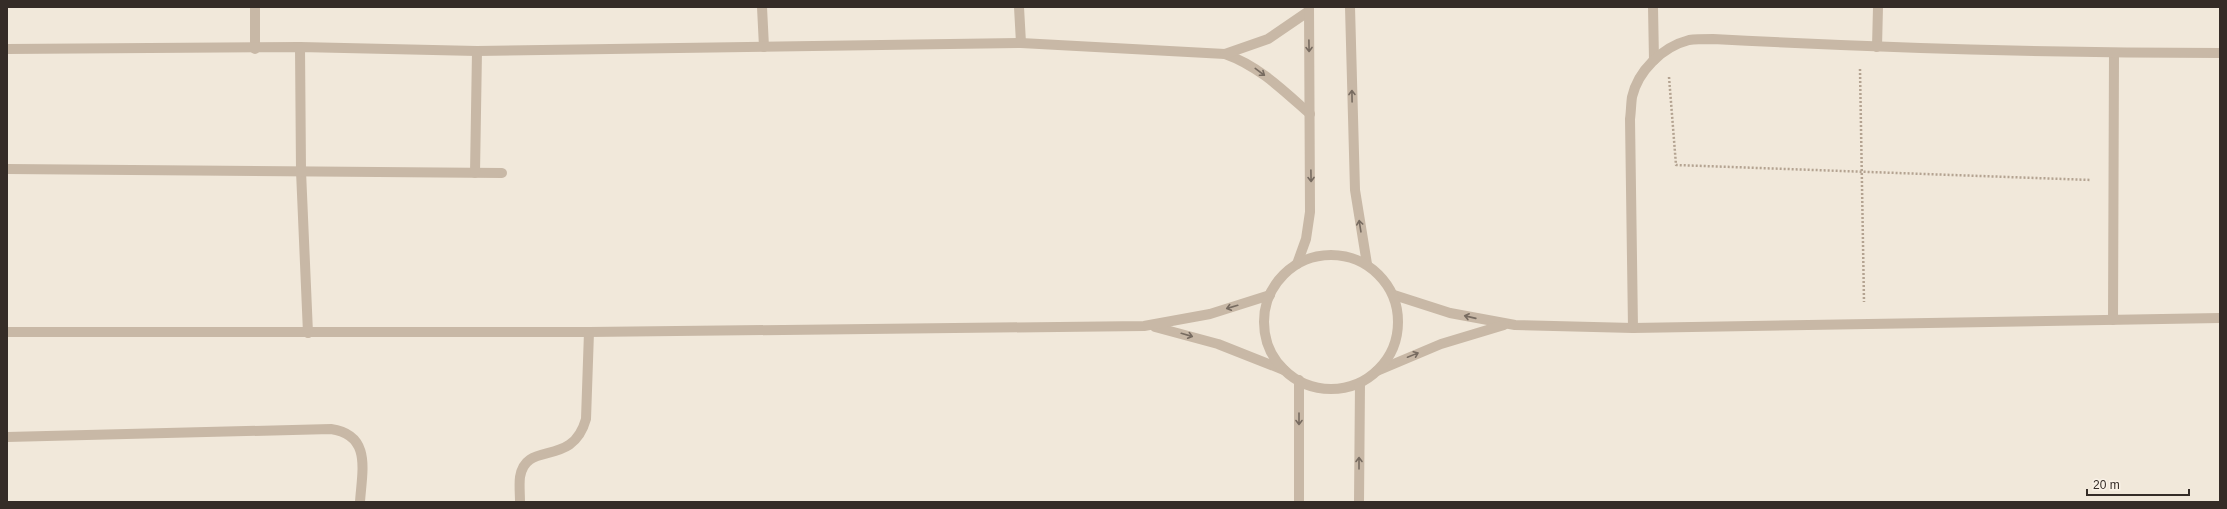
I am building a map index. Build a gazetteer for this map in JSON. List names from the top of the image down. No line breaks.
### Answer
{"scale_bar":"20 m"}
